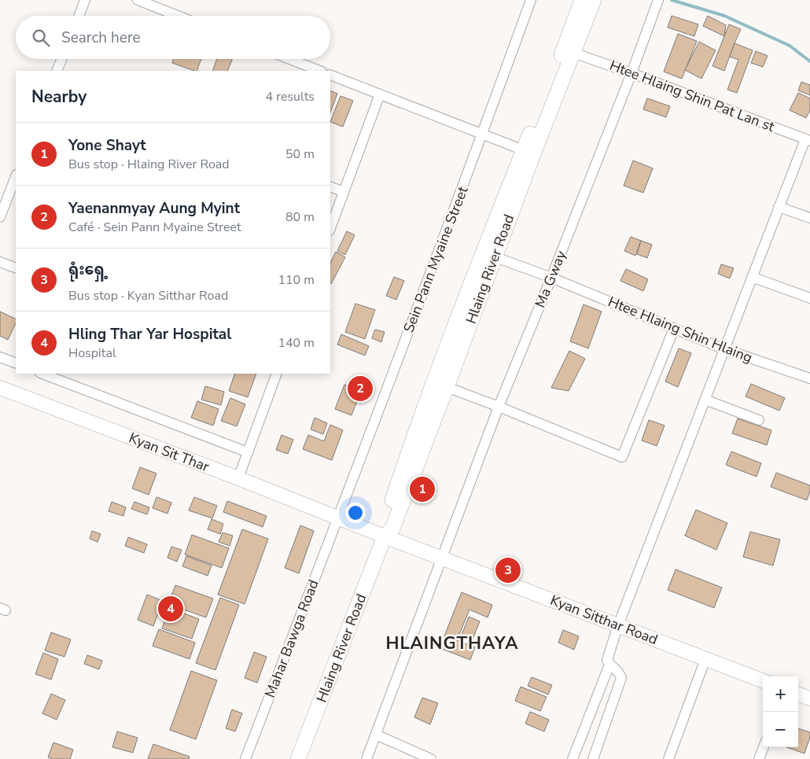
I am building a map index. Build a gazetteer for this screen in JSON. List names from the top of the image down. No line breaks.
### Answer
{"streets":{"main road":["Hlaing River Road","Kyan Sit Thar","Kyan Sitthar Road"],"street":["Htee Hlaing Shin Pat Lan st","Sein Pann Myaine Street","Ma Gway","Htee Hlaing Shin Hlaing","Mahar Bawga Road"]},"crossings":[["Htee Hlaing Shin Pat Lan st","Hlaing River Road"],["Htee Hlaing Shin Pat Lan st","Ma Gway"],["Sein Pann Myaine Street","Kyan Sit Thar"],["Sein Pann Myaine Street","Mahar Bawga Road"],["Hlaing River Road","Htee Hlaing Shin Hlaing"],["Hlaing River Road","Kyan Sit Thar"],["Hlaing River Road","Kyan Sitthar Road"],["Ma Gway","Htee Hlaing Shin Hlaing"],["Ma Gway","Kyan Sitthar Road"],["Kyan Sit Thar","Kyan Sitthar Road"],["Kyan Sit Thar","Mahar Bawga Road"]],"districts":["HLAINGTHAYA"],"page":{"search":"Search here","heading":["Nearby","4 results"],"list":[{"mark":"1","name":"Yone Shayt","note":"Bus stop · Hlaing River Road","value":"50 m"},{"mark":"2","name":"Yaenanmyay Aung Myint","note":"Café · Sein Pann Myaine Street","value":"80 m"},{"mark":"3","name":"ရုံးရှေ့","note":"Bus stop · Kyan Sitthar Road","value":"110 m"},{"mark":"4","name":"Hling Thar Yar Hospital","note":"Hospital","value":"140 m"}],"pins":["2","1","3","4"],"map_buttons":["+","−"]}}
